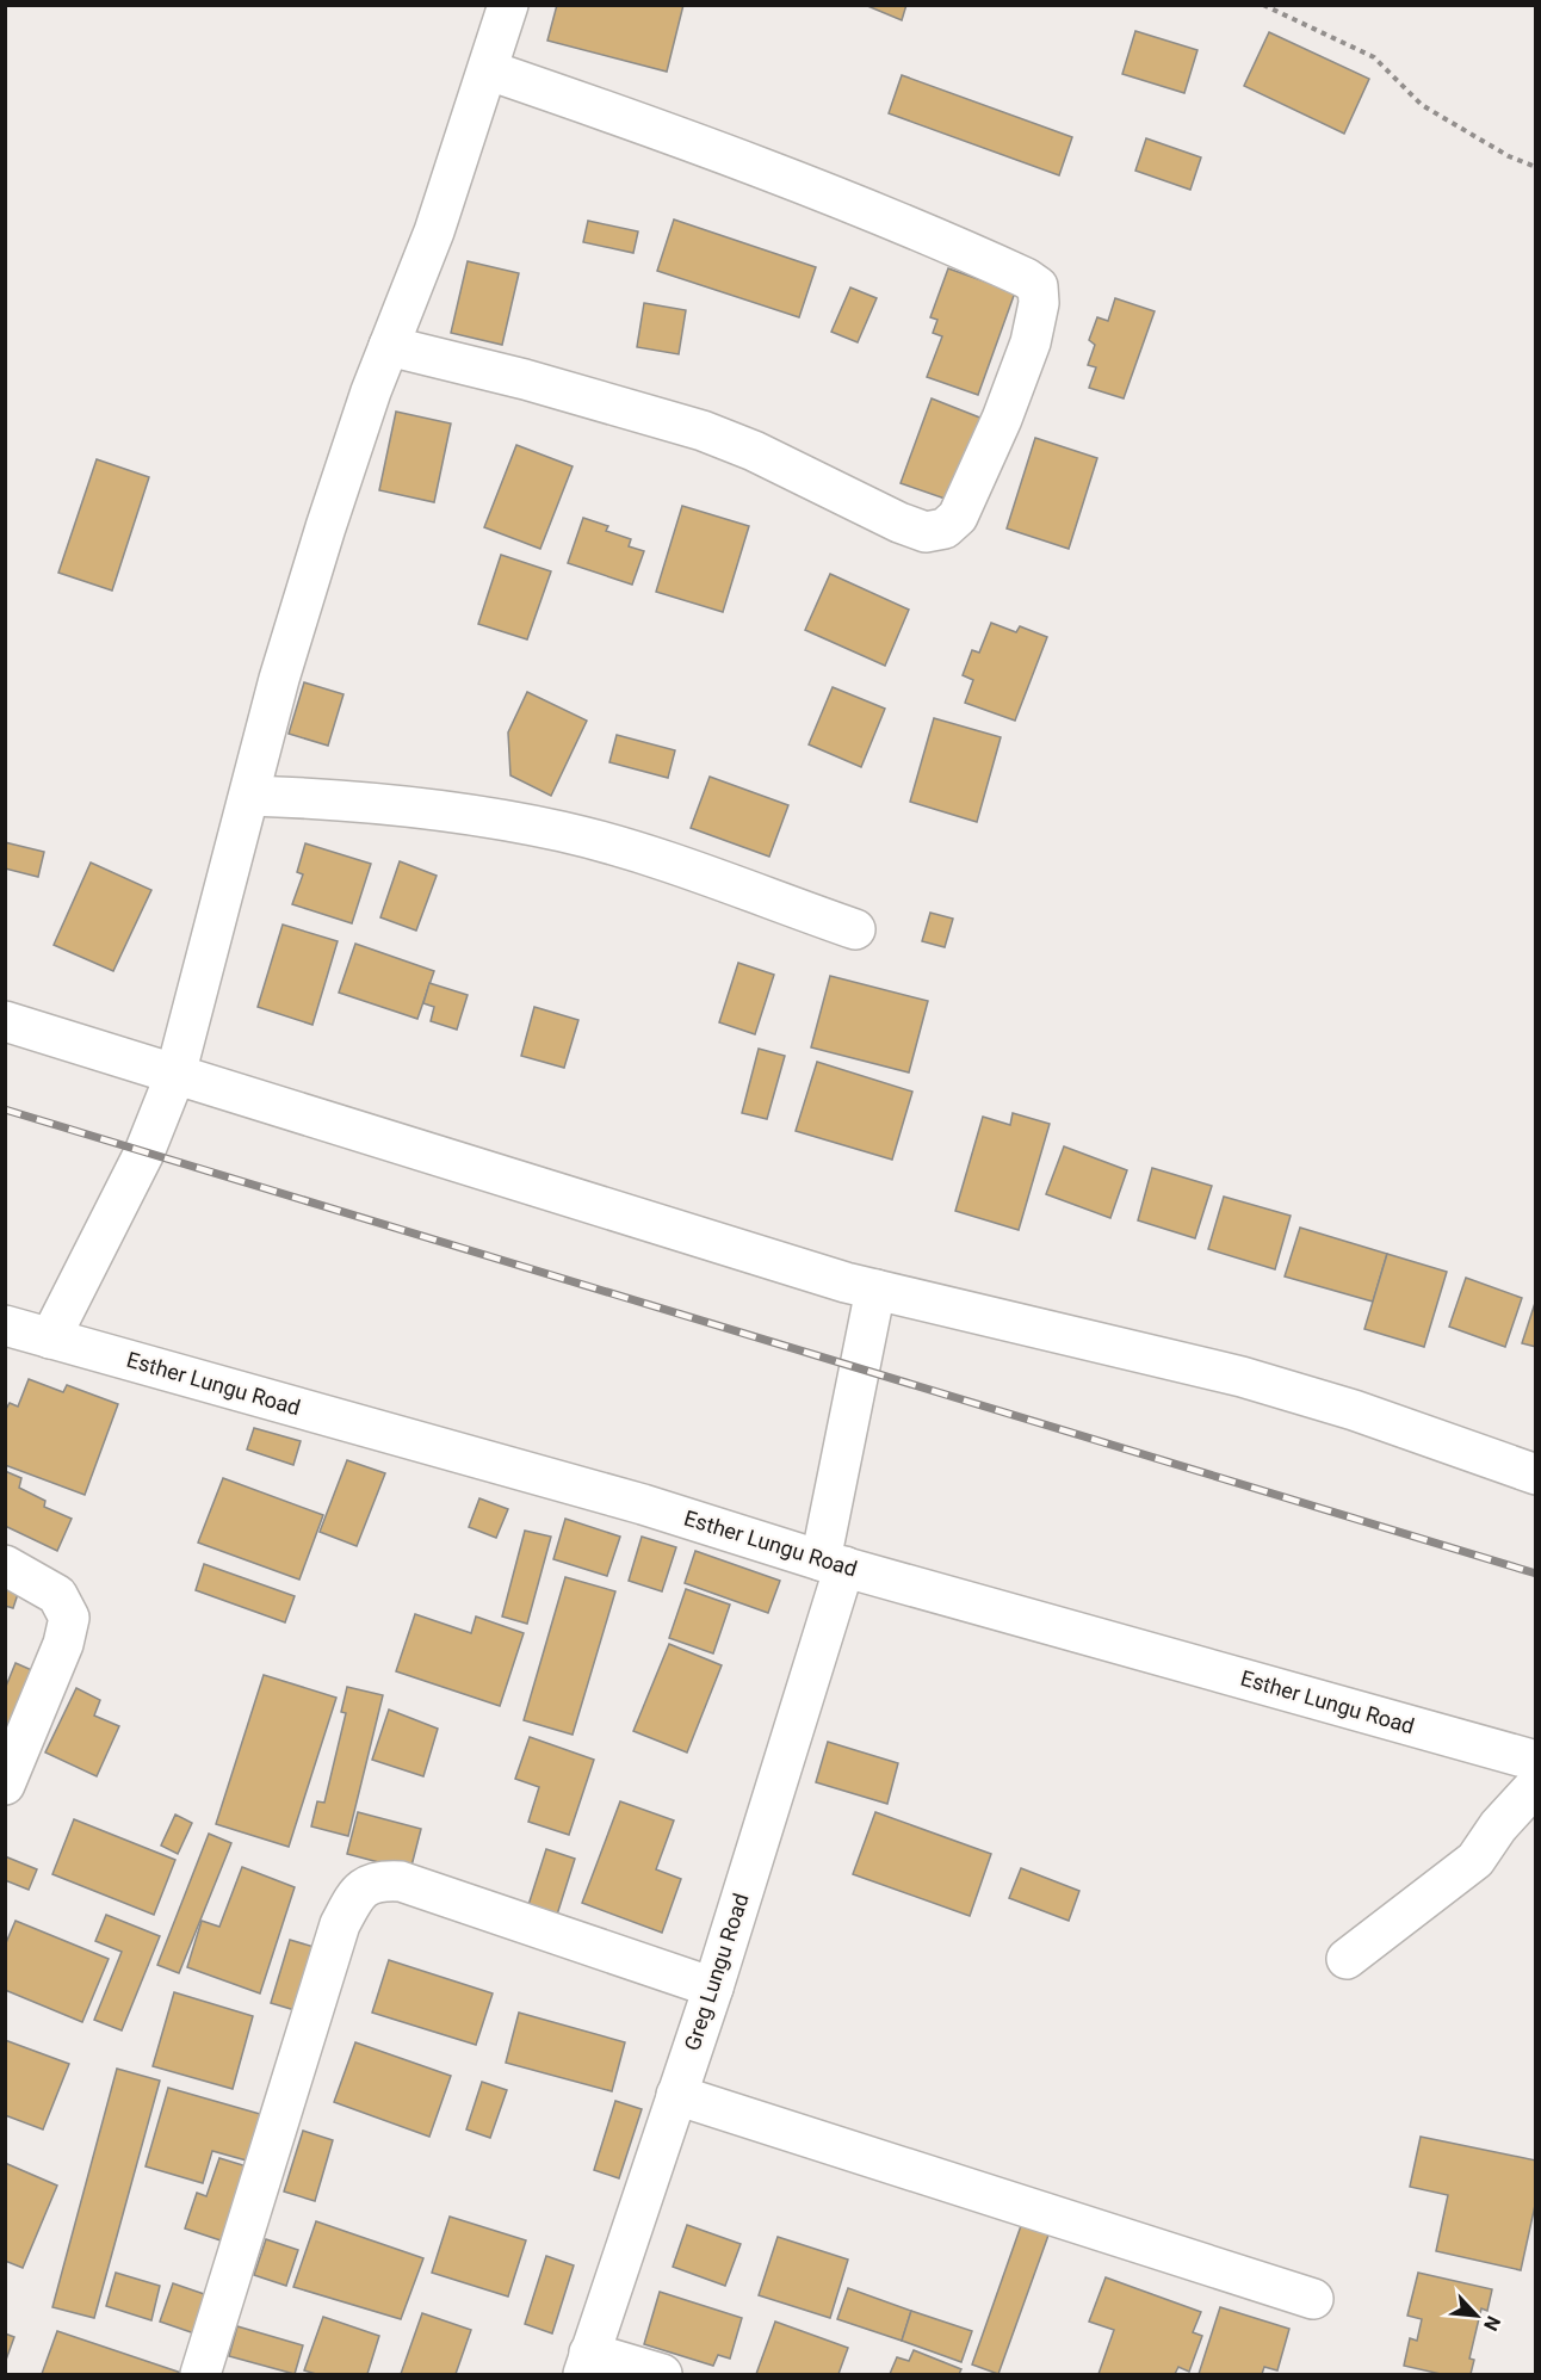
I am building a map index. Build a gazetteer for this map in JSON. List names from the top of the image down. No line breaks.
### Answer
{"streets":{"street":["Esther Lungu Road","Greg Lungu Road"]},"crossings":[["Esther Lungu Road","Greg Lungu Road"]],"north":"bottom right"}
